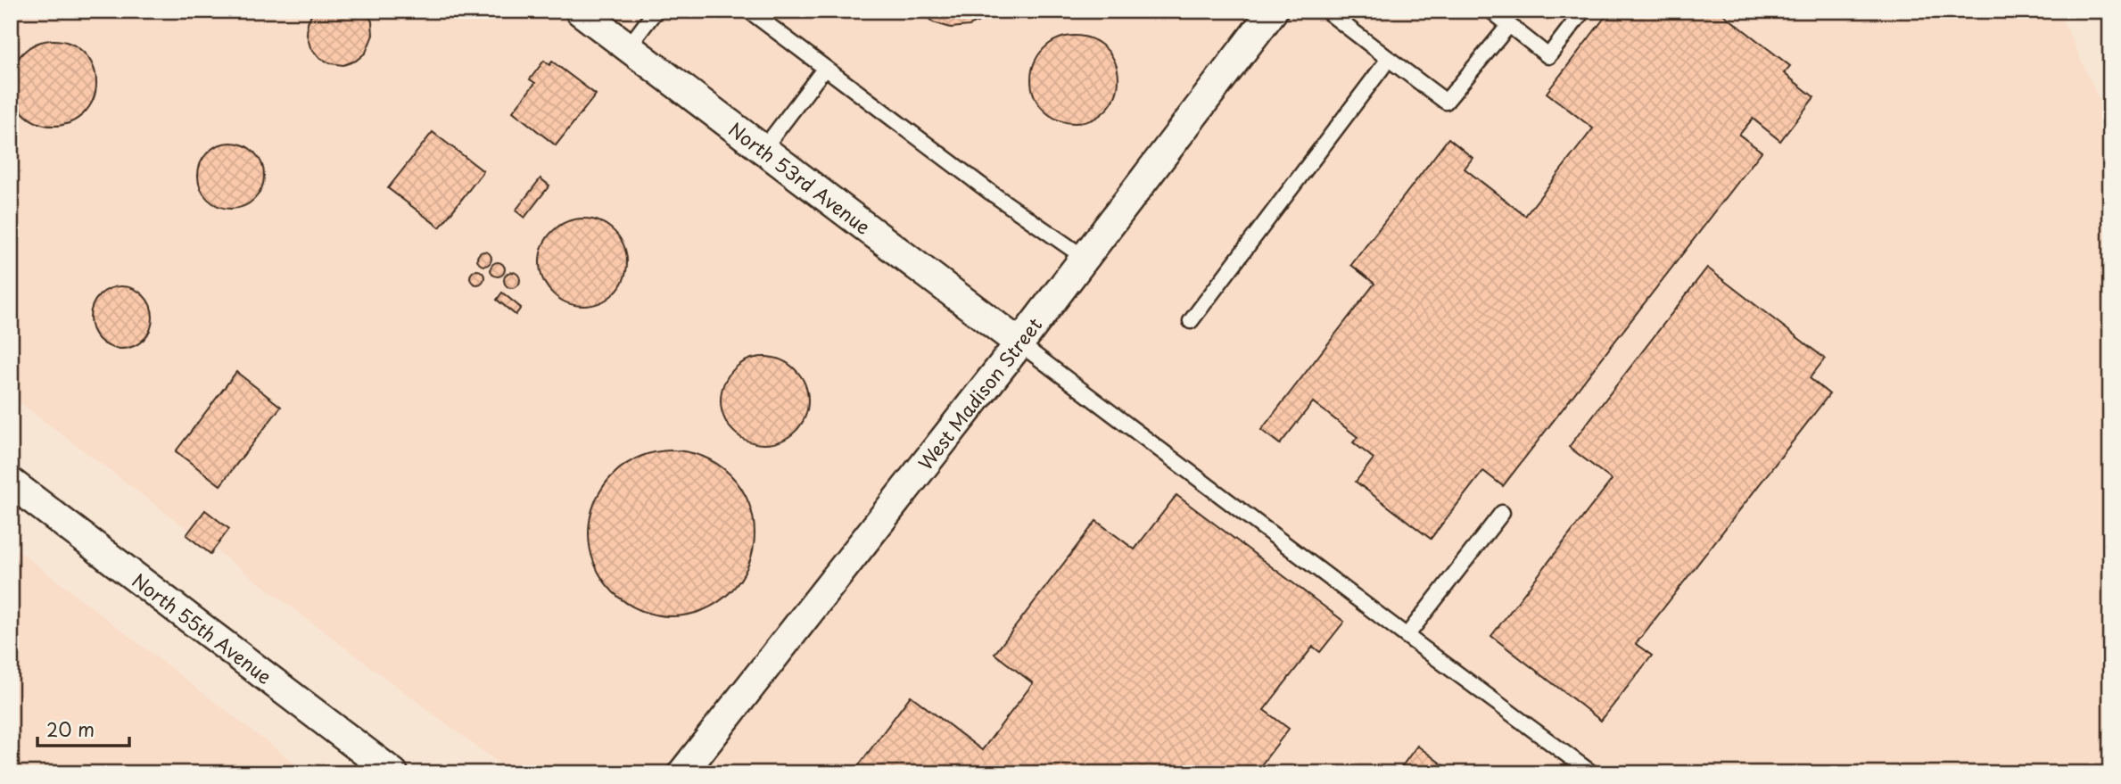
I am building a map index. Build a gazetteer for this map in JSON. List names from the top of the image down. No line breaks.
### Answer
{"streets":{"street":["North 53rd Avenue","West Madison Street","North 55th Avenue"]},"crossings":[["North 53rd Avenue","West Madison Street"]],"scale_bar":"20 m"}
